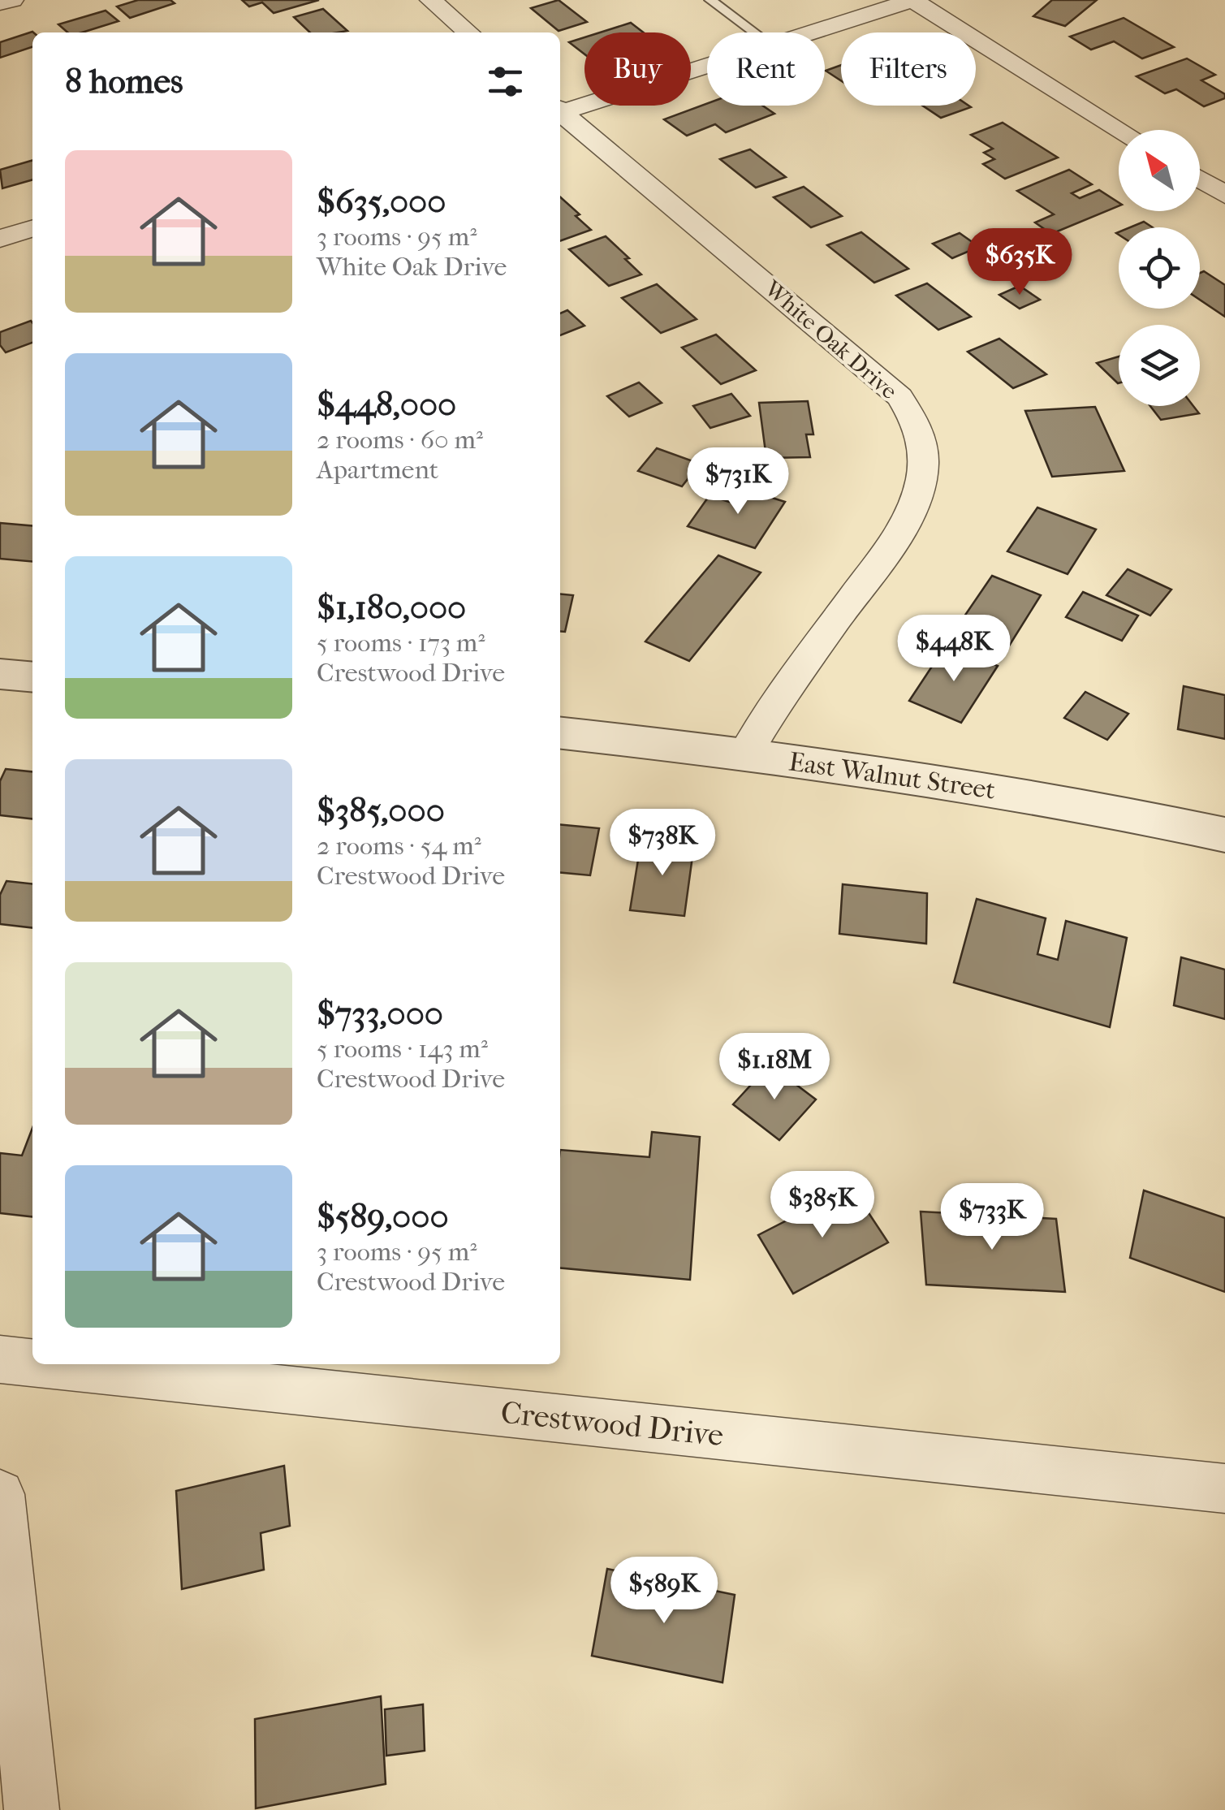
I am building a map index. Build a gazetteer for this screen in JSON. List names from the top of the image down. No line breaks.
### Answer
{"streets":{"street":["White Oak Drive","East Walnut Street","Crestwood Drive"]},"crossings":[["White Oak Drive","East Walnut Street"]],"north":"top left","page":{"chip":["Buy","Rent","Filters"],"heading":"8 homes","list":[{"name":"$635,000","note":"3 rooms · 95 m² · White Oak Drive"},{"name":"$448,000","note":"2 rooms · 60 m² · Apartment"},{"name":"$1,180,000","note":"5 rooms · 173 m² · Crestwood Drive"},{"name":"$385,000","note":"2 rooms · 54 m² · Crestwood Drive"},{"name":"$733,000","note":"5 rooms · 143 m² · Crestwood Drive"},{"name":"$589,000","note":"3 rooms · 95 m² · Crestwood Drive"}],"price":["$635K","$731K","$448K","$738K","$1.18M","$385K","$733K","$589K"]}}
